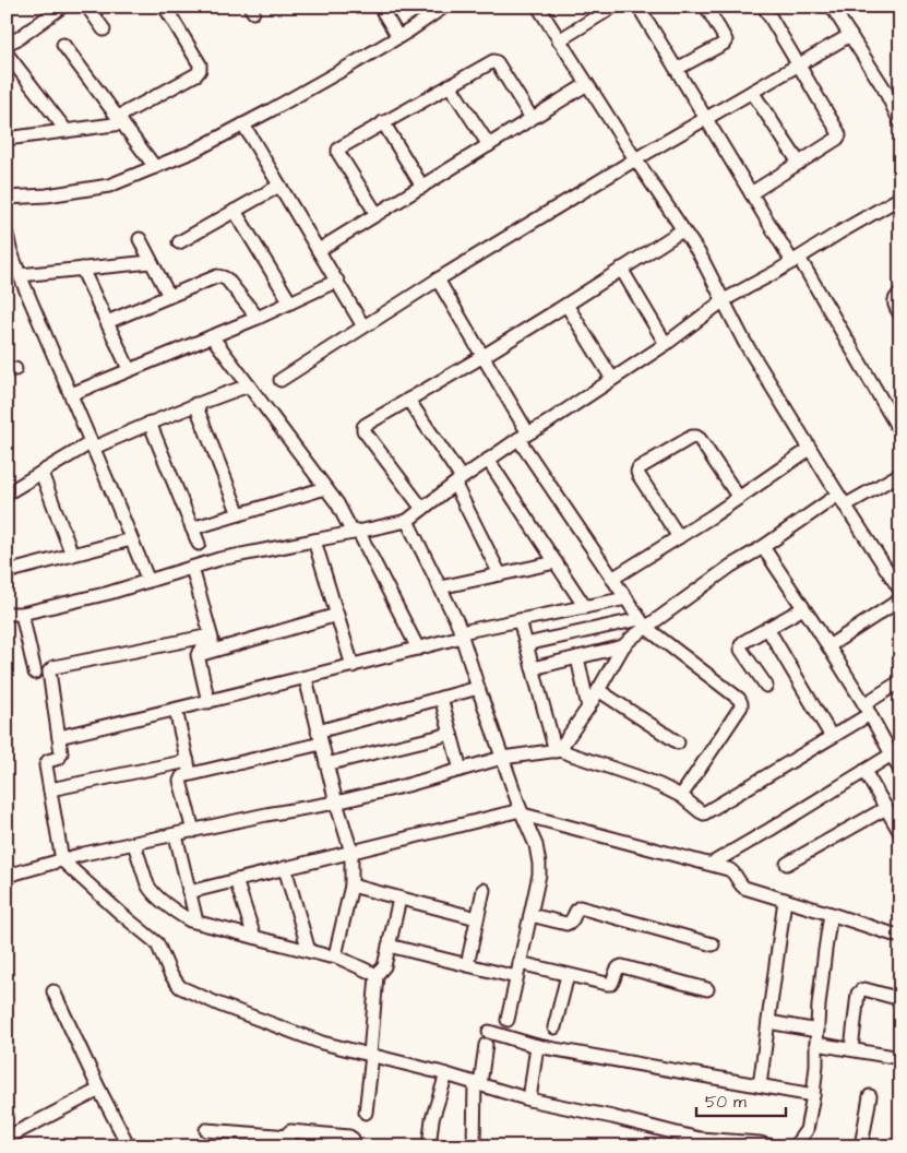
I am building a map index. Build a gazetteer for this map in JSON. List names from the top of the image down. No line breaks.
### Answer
{"scale_bar":"50 m"}
